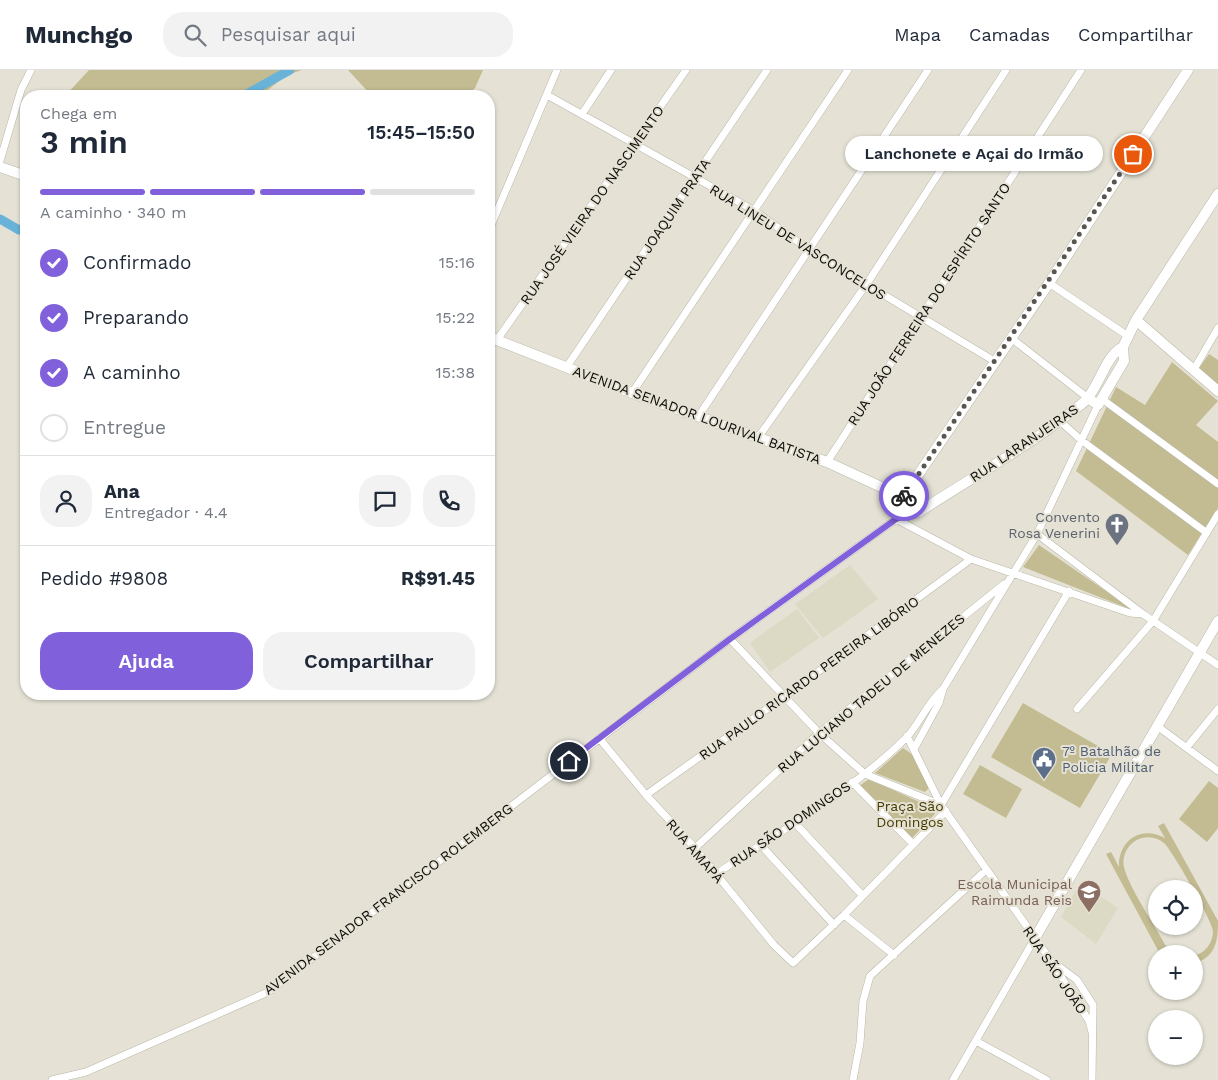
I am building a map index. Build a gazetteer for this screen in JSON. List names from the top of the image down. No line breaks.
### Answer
{"streets":{"street":["RUA JOSÉ VIEIRA DO NASCIMENTO","RUA JOAQUIM PRATA","RUA LINEU DE VASCONCELOS","RUA JOÃO FERREIRA DO ESPÍRITO SANTO","AVENIDA SENADOR LOURIVAL BATISTA","RUA LARANJEIRAS","RUA PAULO RICARDO PEREIRA LIBÓRIO","RUA LUCIANO TADEU DE MENEZES","RUA SÃO DOMINGOS","RUA AMAPÁ","AVENIDA SENADOR FRANCISCO ROLEMBERG","RUA SÃO JOÃO"]},"crossings":[["RUA JOSÉ VIEIRA DO NASCIMENTO","RUA LINEU DE VASCONCELOS"],["RUA JOAQUIM PRATA","RUA LINEU DE VASCONCELOS"],["RUA JOAQUIM PRATA","AVENIDA SENADOR LOURIVAL BATISTA"],["RUA LINEU DE VASCONCELOS","RUA JOÃO FERREIRA DO ESPÍRITO SANTO"],["RUA JOÃO FERREIRA DO ESPÍRITO SANTO","AVENIDA SENADOR LOURIVAL BATISTA"],["RUA LARANJEIRAS","AVENIDA SENADOR FRANCISCO ROLEMBERG"],["RUA PAULO RICARDO PEREIRA LIBÓRIO","RUA AMAPÁ"],["RUA LUCIANO TADEU DE MENEZES","RUA AMAPÁ"],["RUA SÃO DOMINGOS","RUA AMAPÁ"],["RUA AMAPÁ","AVENIDA SENADOR FRANCISCO ROLEMBERG"]],"parks":["Praça São Domingos"],"places":{"other":["Lanchonete e Açai do Irmão"],"church":["Convento Rosa Venerini"],"public building":["7º Batalhão de Policia Militar"],"school or university":["Escola Municipal Raimunda Reis"]},"page":{"header":"Munchgo","search":"Pesquisar aqui","nav":["Mapa","Camadas","Compartilhar"],"heading":["3 min","Chega em","15:45–15:50"],"panel":["Ana","Entregador · 4.4","Pedido #9808","R$91.45"],"bubble":"Lanchonete e Açai do Irmão","bar":"A caminho · 340 m","list":[["Confirmado","15:16"],["Preparando","15:22"],["A caminho","15:38"],"Entregue"],"buttons":["Ajuda","Compartilhar"],"map_buttons":["+","−"]}}
